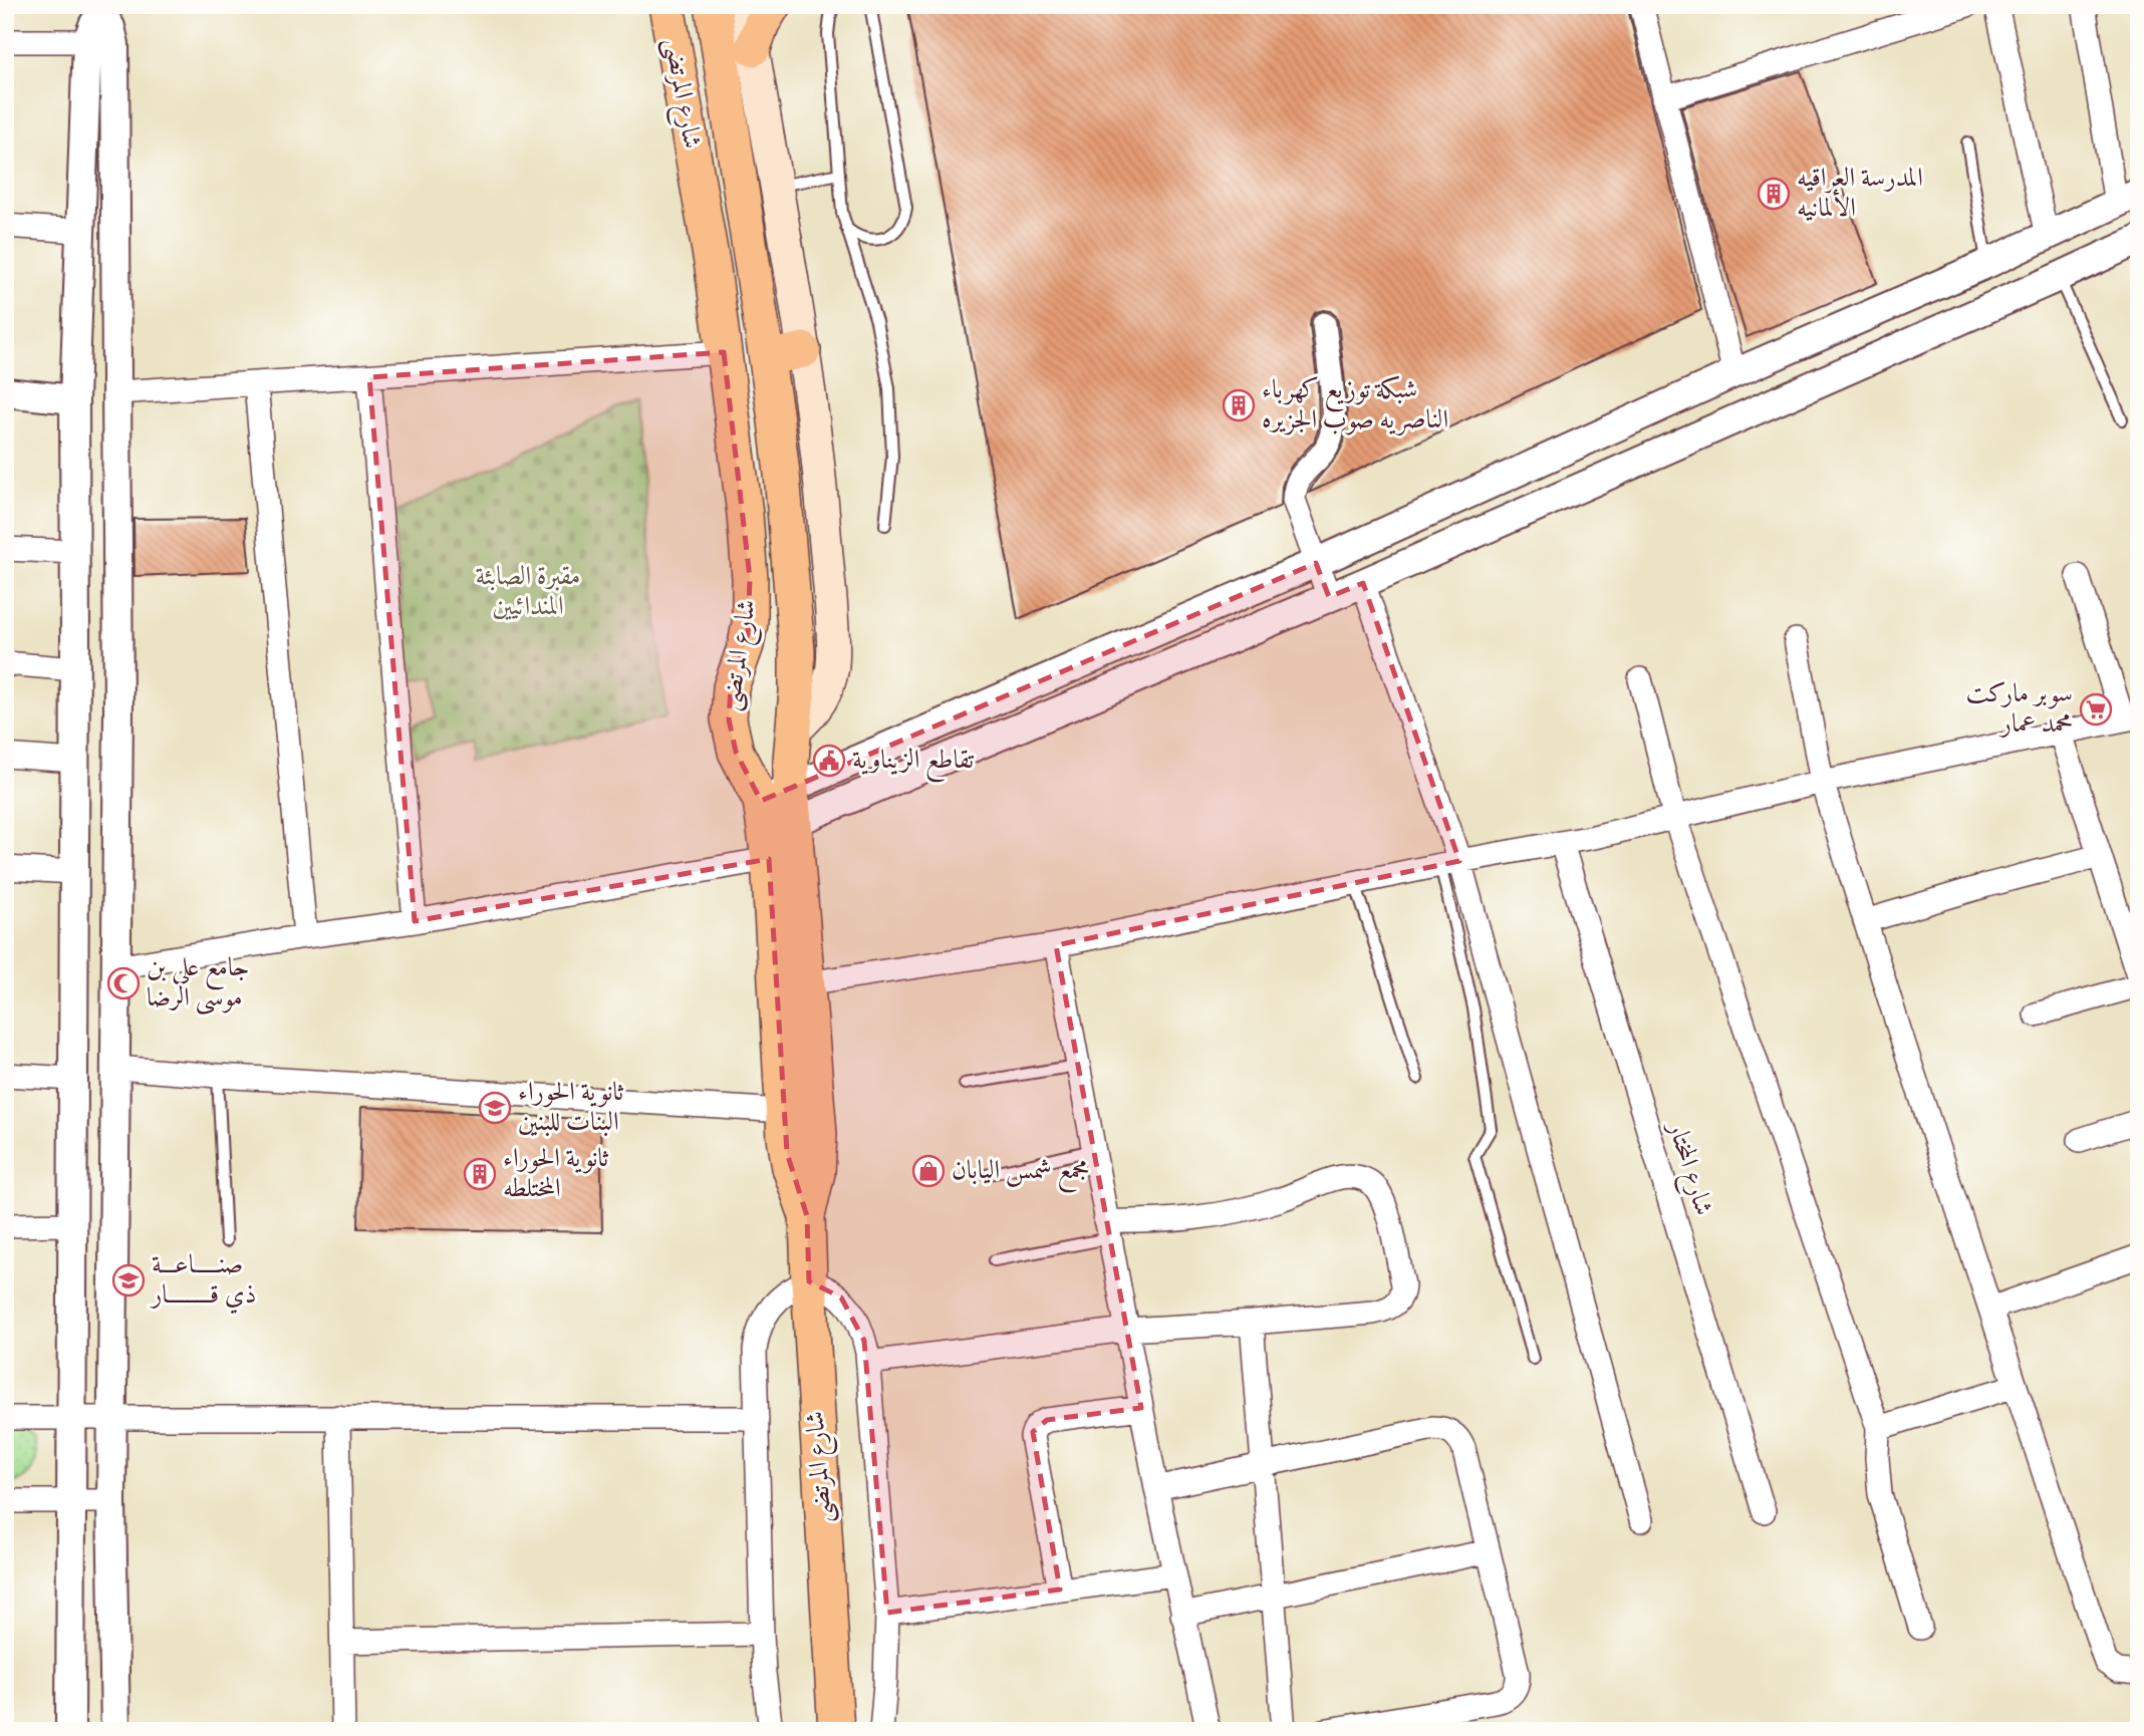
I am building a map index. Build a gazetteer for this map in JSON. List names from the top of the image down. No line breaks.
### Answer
{"streets":{"main road":["شارع المرتضى"],"street":["شارع المختار"]},"parks":["مقبرة الصابئة المندائيين"],"places":{"building":["المدرسة العراقيه الألمانيه","شبكة توزيع كهرباء الناصريه صوب الجزيره","ثانوية الحوراء المختلطه"],"supermarket":["سوبر ماركت محمد عمار"],"public building":["تقاطع الزيناوية"],"mosque":["جامع علي بن موسى الرضا"],"school or university":["ثانوية الحوراء البنات للبنين","صنـــــاعـــة ذي قـــــــــار"],"shop":["مجمع شمس اليابان"]}}
